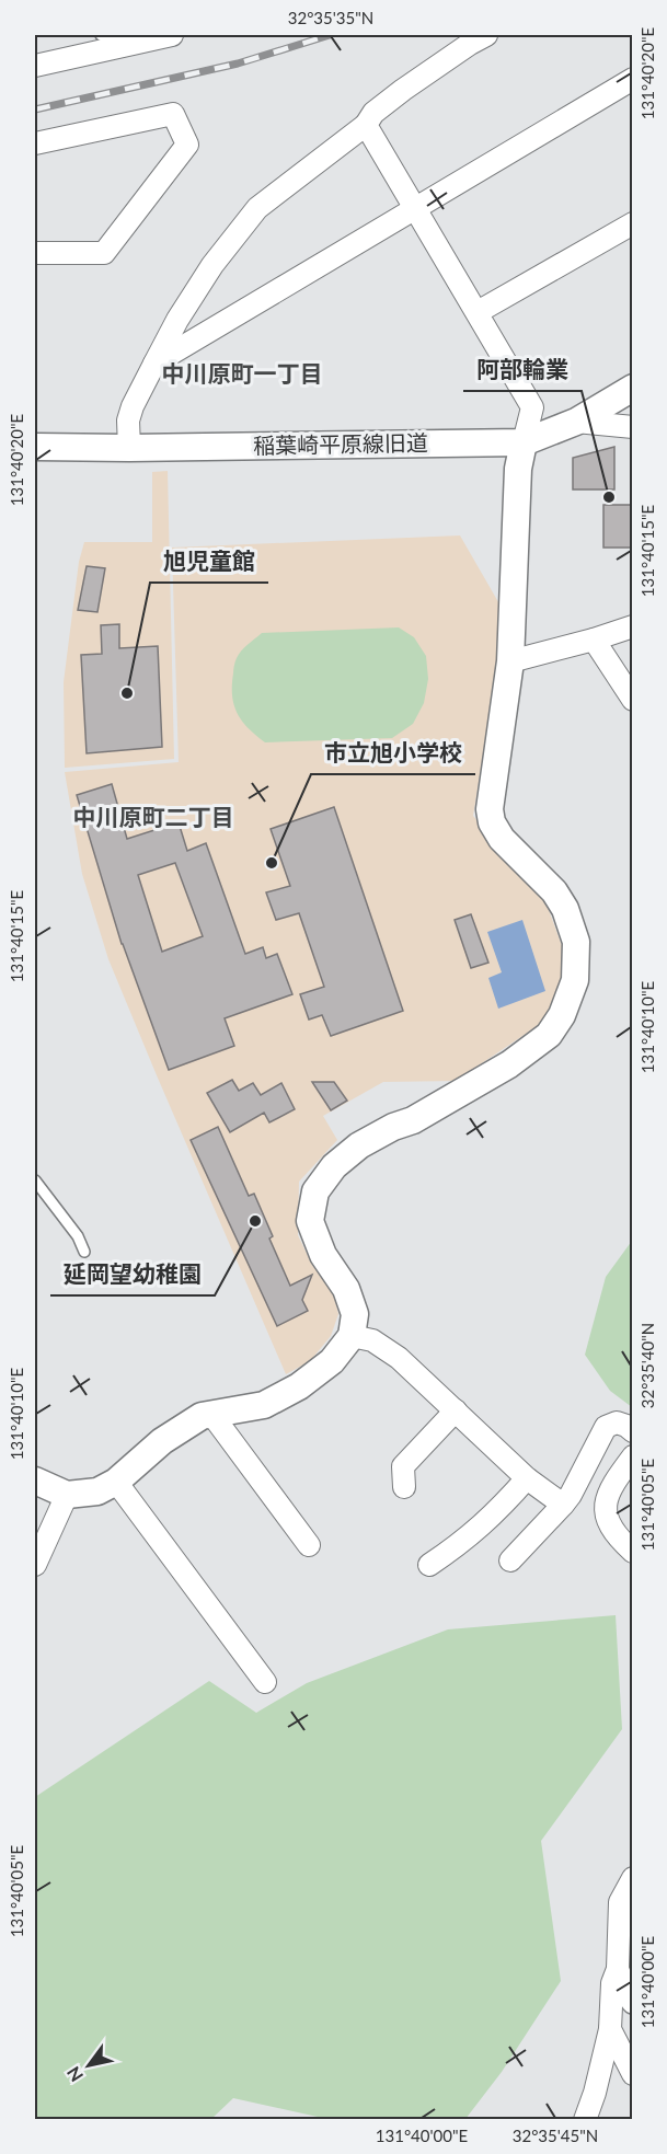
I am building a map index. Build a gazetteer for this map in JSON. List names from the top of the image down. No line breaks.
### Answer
{"streets":{"street":["稲葉崎平原線旧道"]},"districts":["中川原町一丁目","中川原町二丁目"],"places":["阿部輪業","旭児童館","市立旭小学校","延岡望幼稚園"],"north":"bottom left","coordinates":["32°35'35\"N","131°40'20\"E","131°40'15\"E","131°40'10\"E","32°35'40\"N","131°40'05\"E","131°40'00\"E","32°35'45\"N"]}
